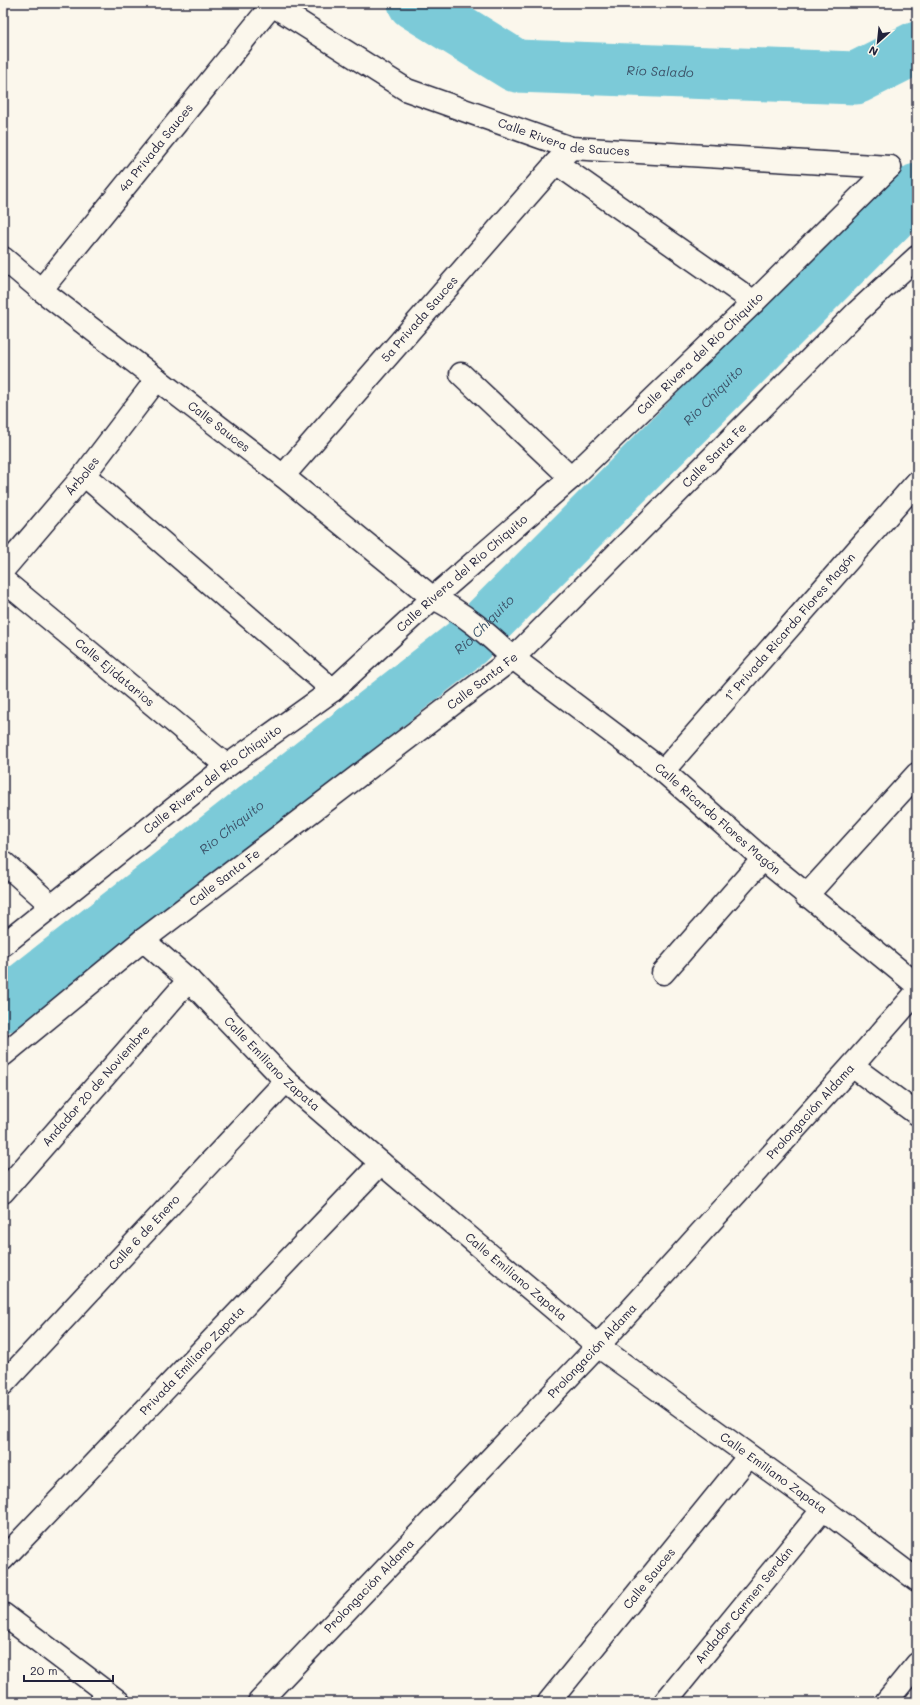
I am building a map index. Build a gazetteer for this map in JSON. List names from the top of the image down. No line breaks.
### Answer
{"streets":{"street":["Calle Rivera de Sauces","4a Privada Sauces","5a Privada Sauces","Calle Rivera del Río Chiquito","Calle Sauces","Calle Santa Fe","Árboles","1ª Privada Ricardo Flores Magón","Calle Ejidatarios","Calle Ricardo Flores Magón","Calle Emiliano Zapata","Andador 20 de Noviembre","Prolongación Aldama","Calle 6 de Enero","Privada Emiliano Zapata","Andador Carmen Serdán"]},"crossings":[["Calle Rivera de Sauces","4a Privada Sauces"],["Calle Rivera de Sauces","5a Privada Sauces"],["Calle Rivera de Sauces","Calle Rivera del Río Chiquito"],["4a Privada Sauces","Calle Sauces"],["5a Privada Sauces","Calle Sauces"],["Calle Rivera del Río Chiquito","Calle Sauces"],["Calle Rivera del Río Chiquito","Calle Ejidatarios"],["Calle Sauces","Árboles"],["Calle Sauces","Calle Ricardo Flores Magón"],["Calle Sauces","Calle Emiliano Zapata"],["Calle Santa Fe","Calle Ricardo Flores Magón"],["Calle Santa Fe","Calle Emiliano Zapata"],["1ª Privada Ricardo Flores Magón","Calle Ricardo Flores Magón"],["Calle Emiliano Zapata","Andador 20 de Noviembre"],["Calle Emiliano Zapata","Prolongación Aldama"],["Calle Emiliano Zapata","Calle 6 de Enero"],["Calle Emiliano Zapata","Privada Emiliano Zapata"],["Calle Emiliano Zapata","Andador Carmen Serdán"]],"water":["Río Salado","Rio Chiquito"],"scale_bar":"20 m","north":"bottom left"}
